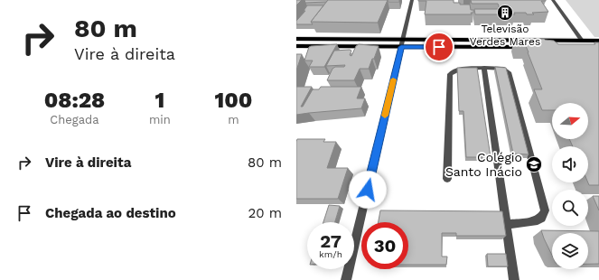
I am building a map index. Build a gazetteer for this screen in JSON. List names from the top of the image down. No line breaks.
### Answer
{"places":{"building":["Televisão Verdes Mares"],"school or university":["Colégio Santo Inácio"]},"north":"right","page":{"turn":["80 m","Vire à direita"],"eta":["08:28","Chegada","1","min","100","m"],"list":[{"name":"Vire à direita","value":"80 m"},{"name":"Chegada ao destino","value":"20 m"}],"speed":"27 km/h","limit":"30"}}
